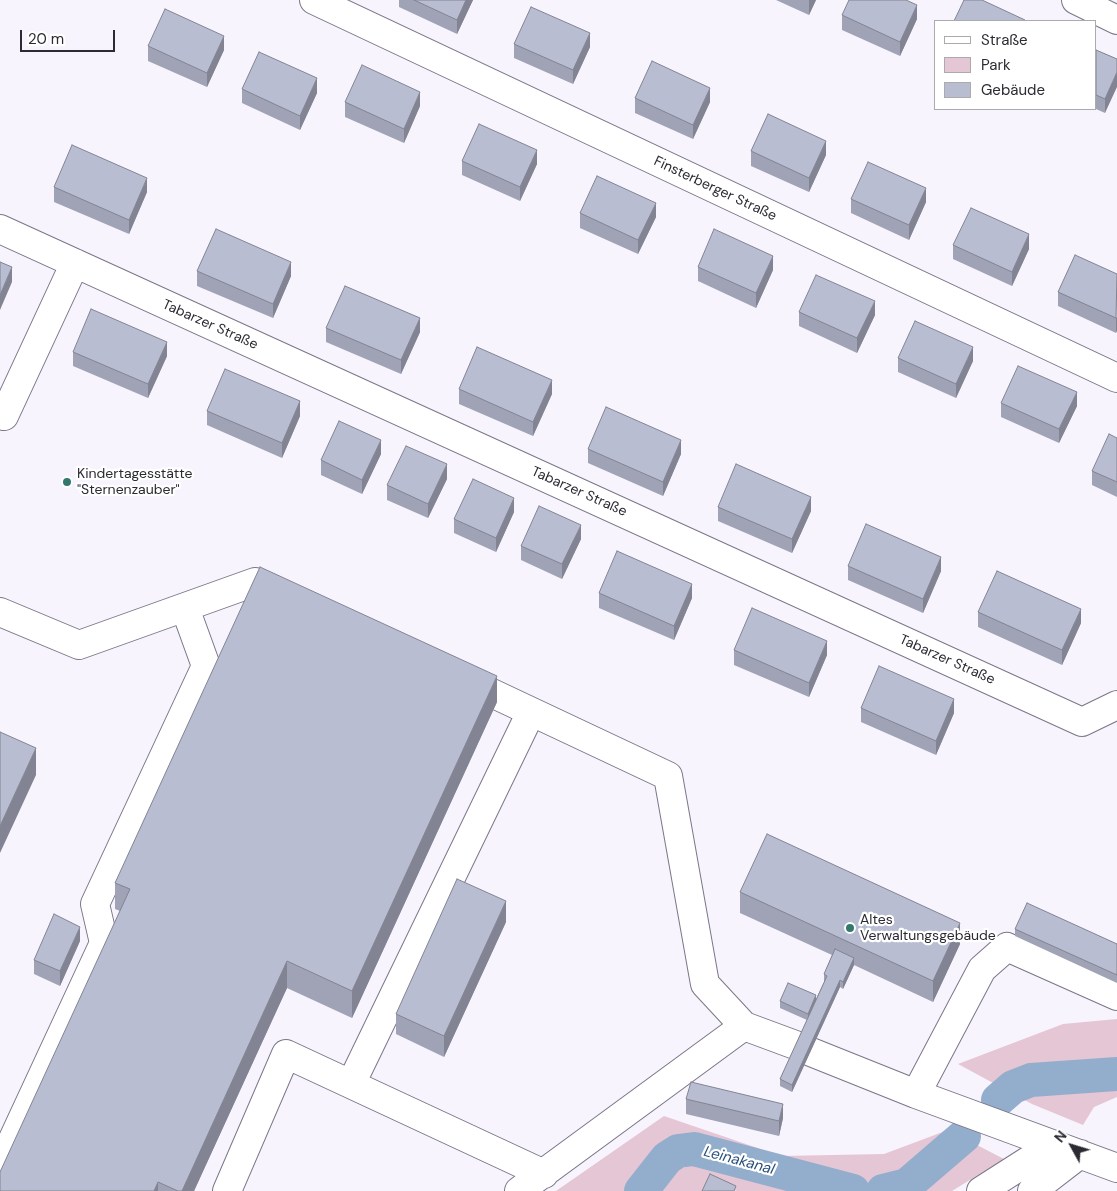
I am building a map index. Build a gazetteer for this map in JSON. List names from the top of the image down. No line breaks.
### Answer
{"streets":{"street":["Finsterberger Straße","Tabarzer Straße"]},"water":["Leinakanal"],"places":["Kindertagesstätte \"Sternenzauber\"","Altes Verwaltungsgebäude"],"legend":["Straße","Park","Gebäude"],"scale_bar":"20 m","north":"top left"}
